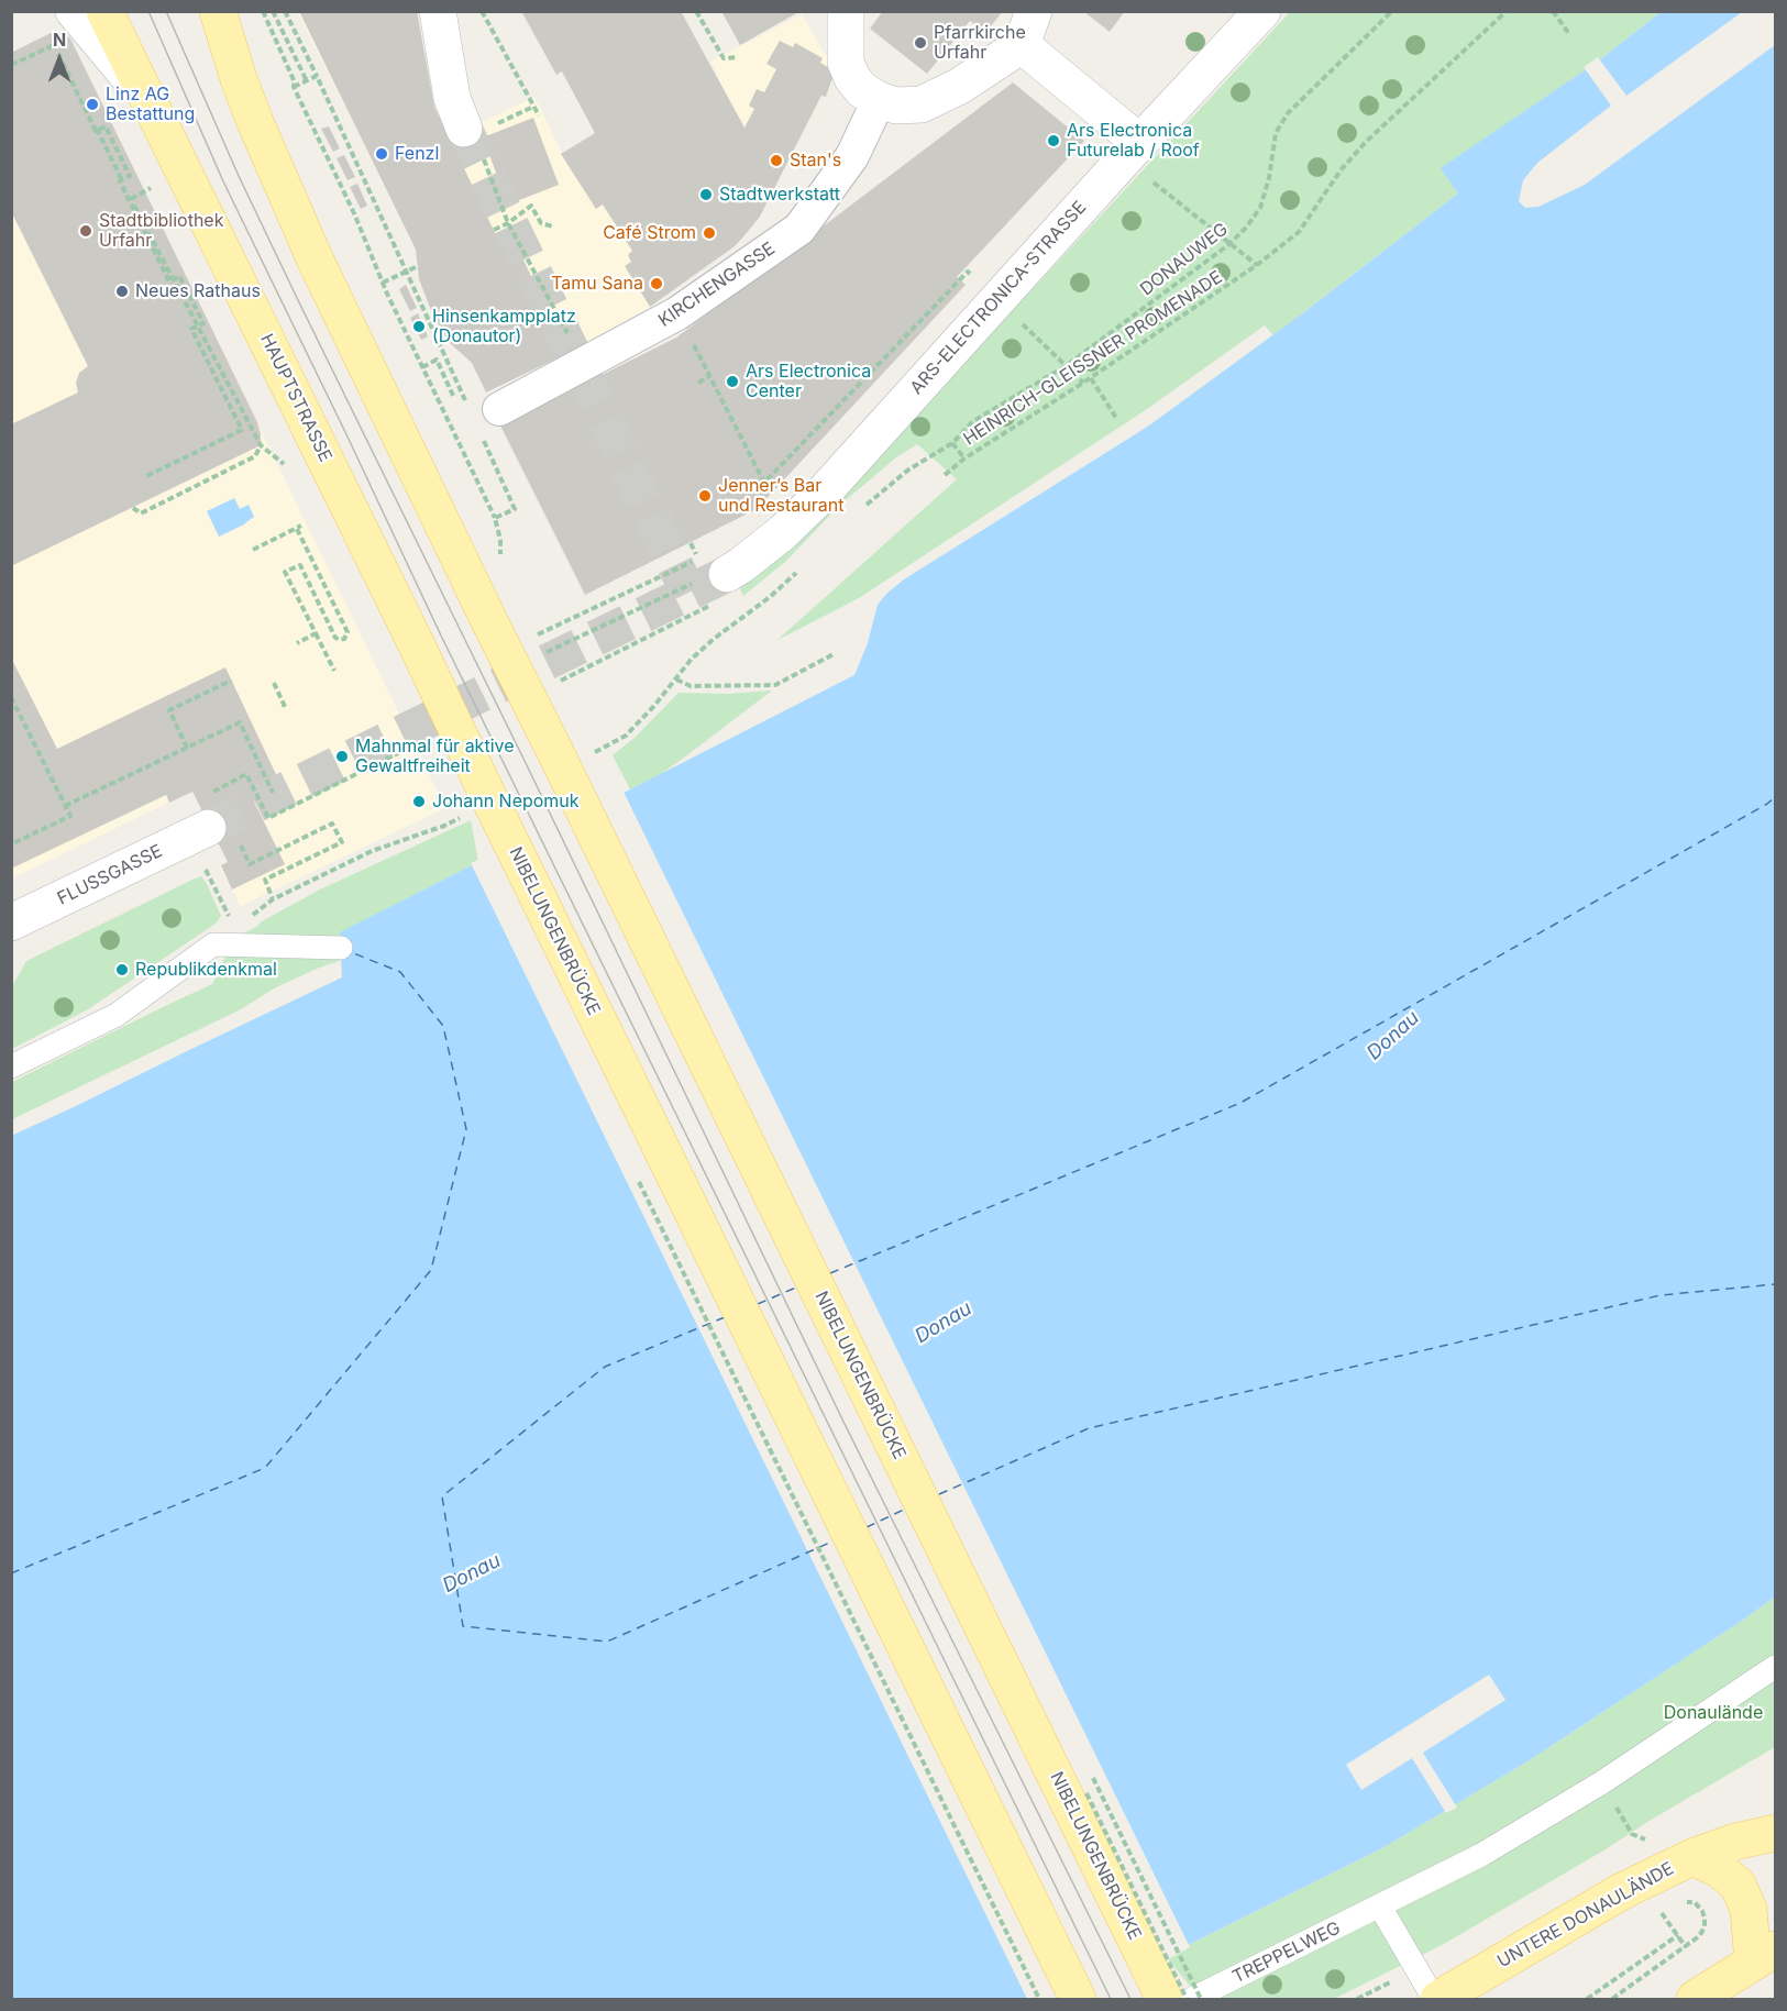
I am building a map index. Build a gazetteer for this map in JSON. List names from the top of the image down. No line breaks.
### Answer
{"streets":{"main road":["HAUPTSTRASSE","NIBELUNGENBRÜCKE","UNTERE DONAULÄNDE"],"street":["KIRCHENGASSE","ARS-ELECTRONICA-STRASSE","FLUSSGASSE"],"lane":["TREPPELWEG"],"path":["DONAUWEG","HEINRICH-GLEISSNER PROMENADE"]},"crossings":[["DONAUWEG","HEINRICH-GLEISSNER PROMENADE"],["HAUPTSTRASSE","NIBELUNGENBRÜCKE"]],"water":["Donau"],"parks":["Donaulände"],"places":["Pfarrkirche Urfahr","Linz AG Bestattung","Ars Electronica Futurelab / Roof","Fenzl","Stan's","Stadtwerkstatt","Stadtbibliothek Urfahr","Café Strom","Tamu Sana","Neues Rathaus","Hinsenkampplatz (Donautor)","Ars Electronica Center","Jenner’s Bar und Restaurant","Mahnmal für aktive Gewaltfreiheit","Johann Nepomuk","Republikdenkmal"],"north":"top"}
